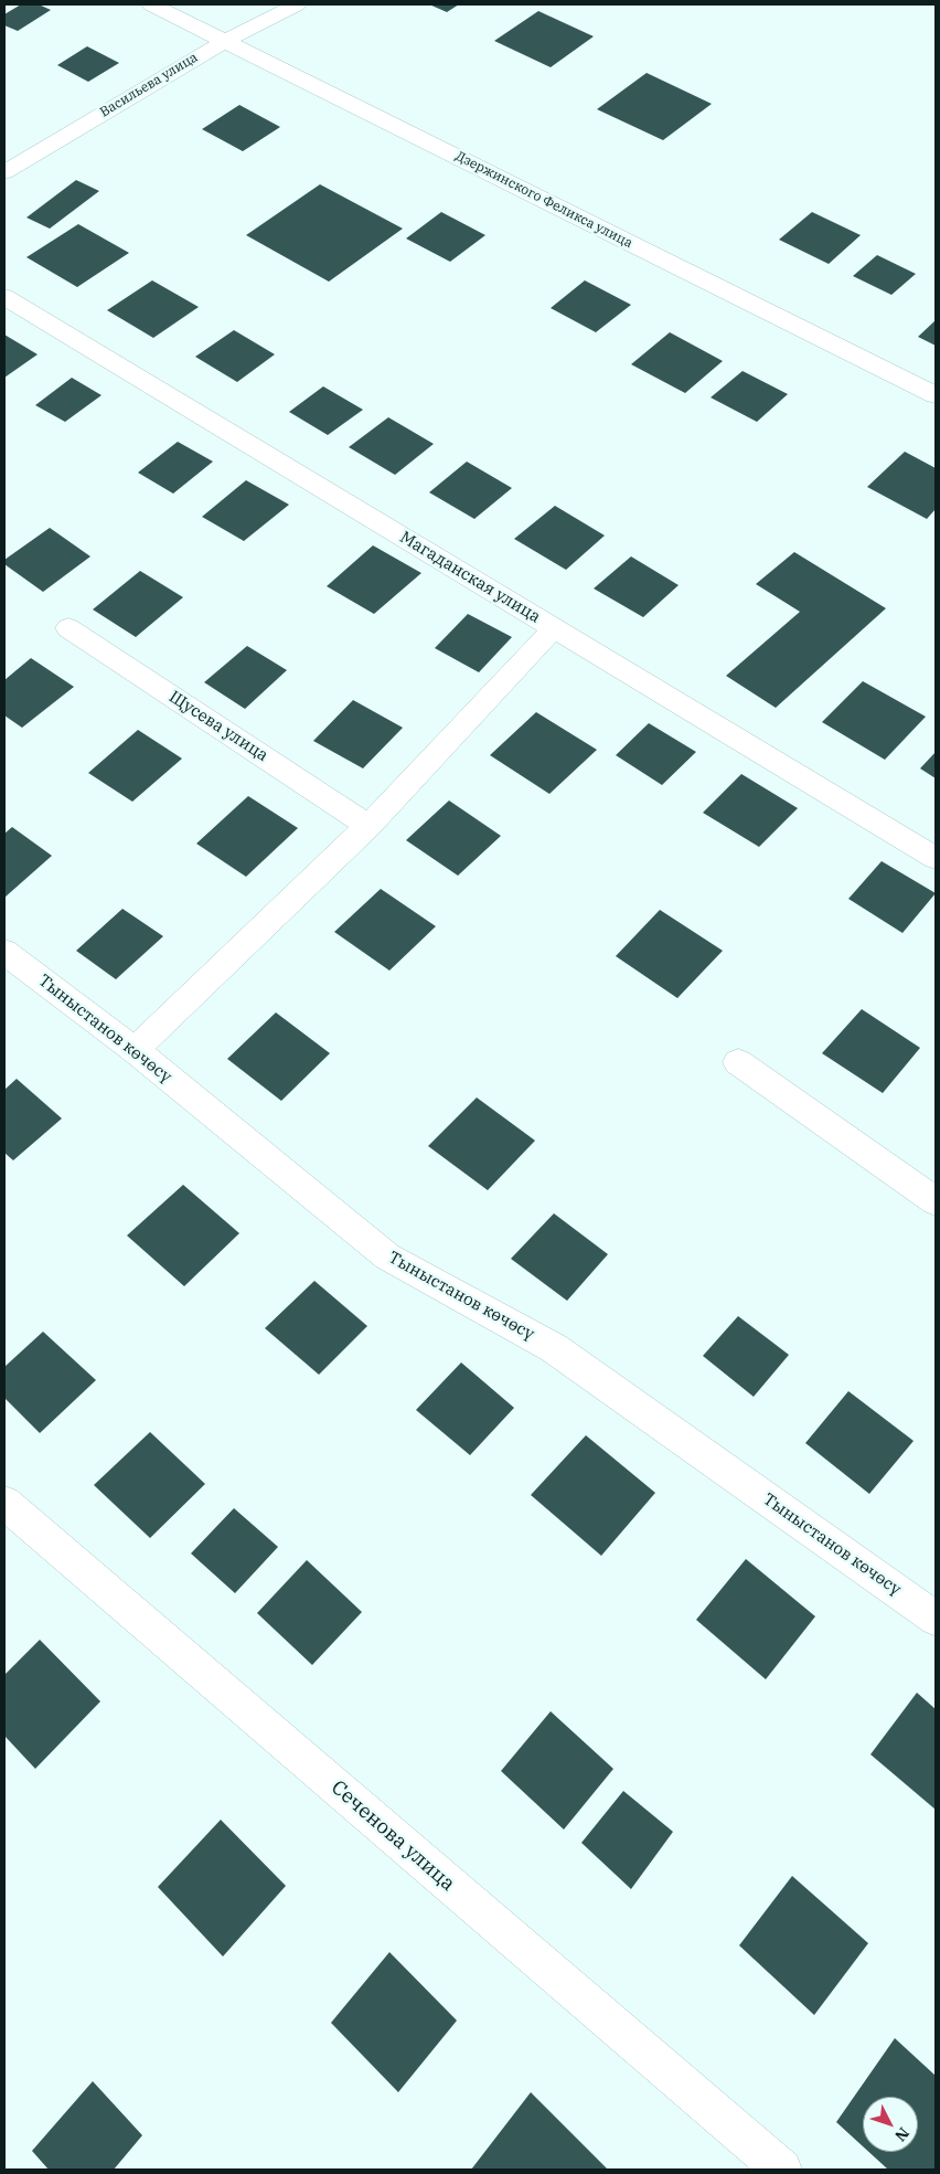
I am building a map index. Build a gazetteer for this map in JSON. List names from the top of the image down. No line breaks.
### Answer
{"streets":{"street":["Васильева улица","Дзержинского Феликса улица","Магаданская улица","Щусева улица","Тыныстанов көчөсү","Сеченова улица"]},"crossings":[["Васильева улица","Дзержинского Феликса улица"]],"north":"bottom right"}
